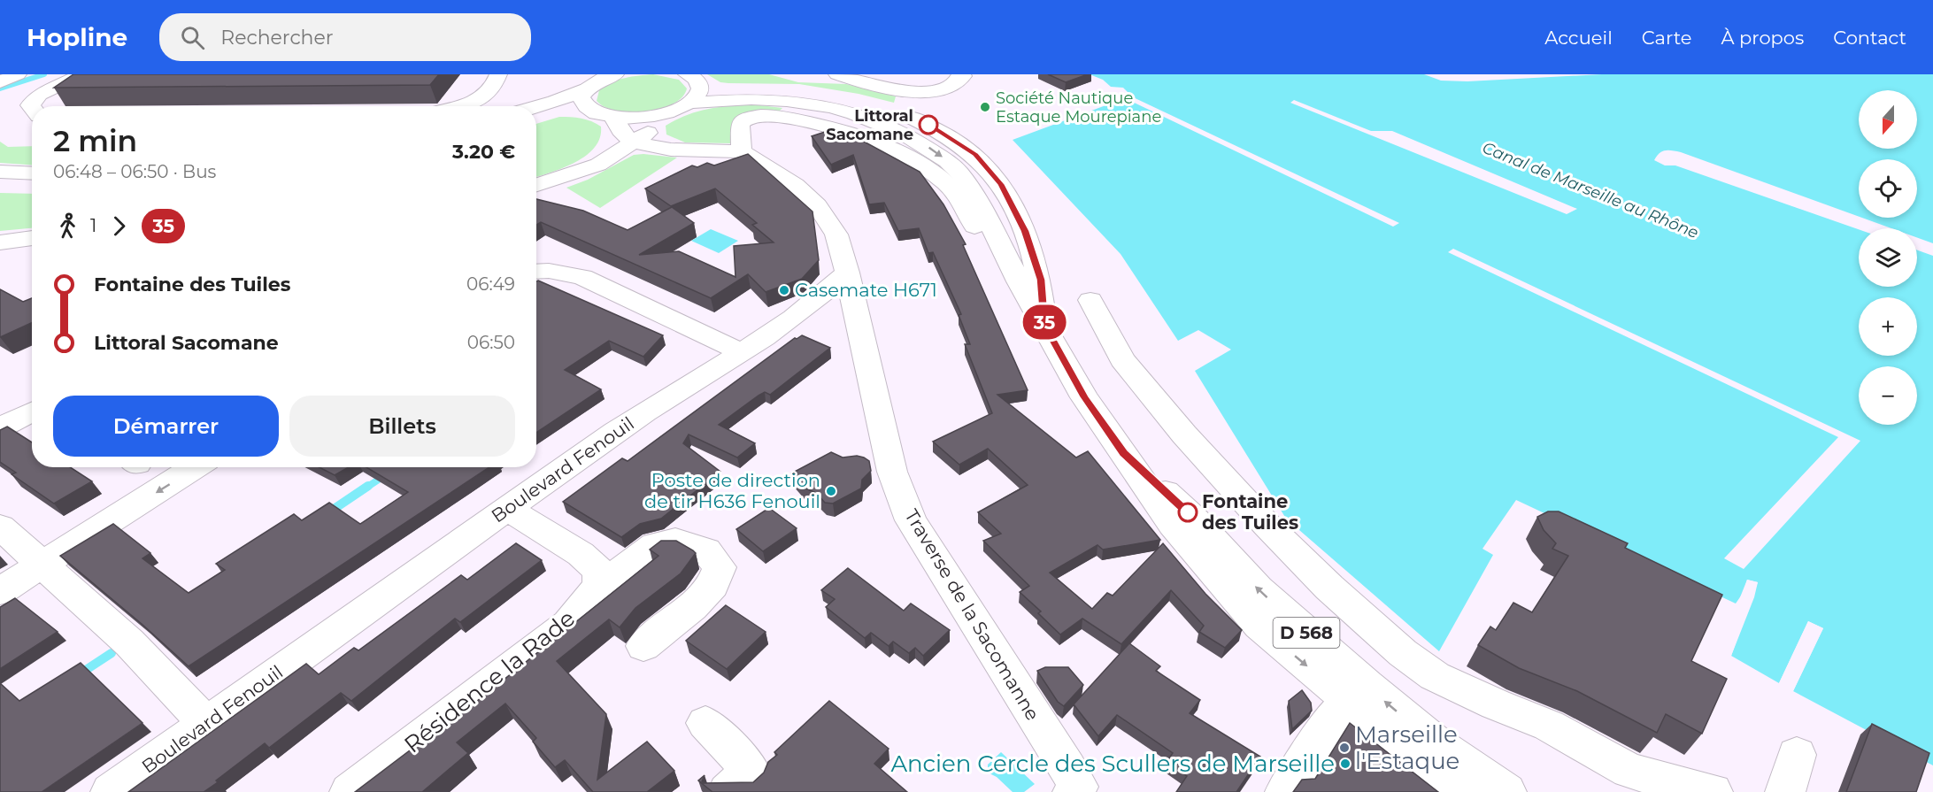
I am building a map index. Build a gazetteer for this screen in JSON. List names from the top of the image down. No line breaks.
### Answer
{"streets":{"street":["Boulevard Fenouil","Traverse de la Sacomanne","D 568","Résidence la Rade"]},"crossings":[["Boulevard Fenouil","Traverse de la Sacomanne"]],"water":["Canal de Marseille au Rhône"],"places":["Société Nautique Estaque Mourepiane","Littoral Sacomane","Casemate H671","Poste de direction de tir H636 Fenouil","Fontaine des Tuiles","Marseille l'Estaque","Ancien Cercle des Scullers de Marseille"],"lines":["bus line 35"],"north":"bottom","page":{"header":"Hopline","search":"Rechercher","nav":["Accueil","Carte","À propos","Contact"],"on_map":"35","map_buttons":["+","−"],"heading":["2 min","06:48 – 06:50 · Bus","3.20 €"],"legs":["1","35"],"list":[{"name":"Fontaine des Tuiles","value":"06:49"},{"name":"Littoral Sacomane","value":"06:50"}],"buttons":["Démarrer","Billets"]}}
